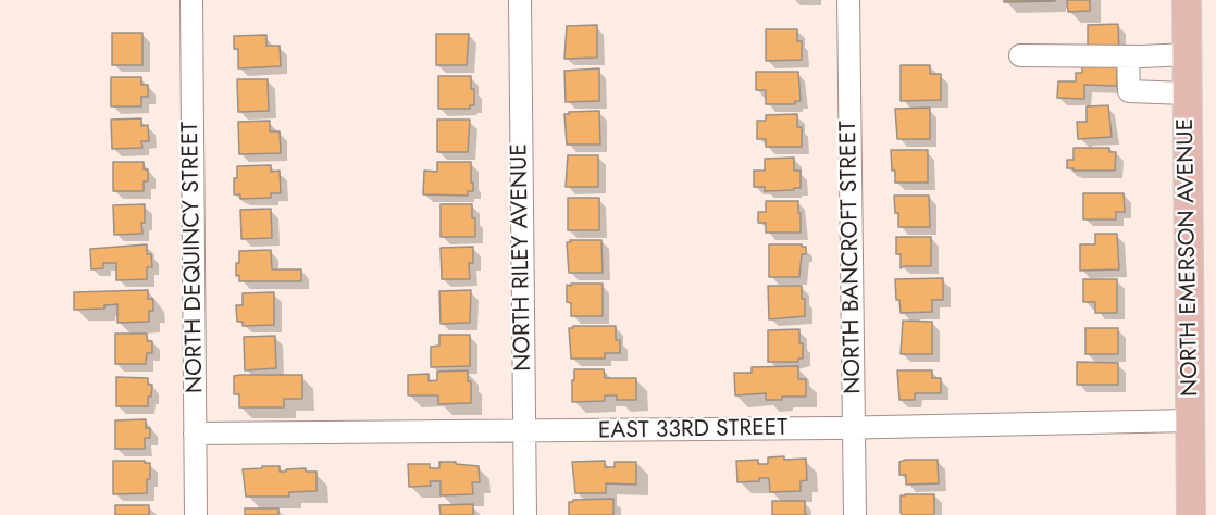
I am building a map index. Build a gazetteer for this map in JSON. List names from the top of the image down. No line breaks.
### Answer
{"streets":{"main road":["NORTH EMERSON AVENUE"],"street":["NORTH DEQUINCY STREET","NORTH RILEY AVENUE","NORTH BANCROFT STREET","EAST 33RD STREET"]},"crossings":[["NORTH DEQUINCY STREET","EAST 33RD STREET"],["NORTH RILEY AVENUE","EAST 33RD STREET"],["NORTH BANCROFT STREET","EAST 33RD STREET"],["NORTH EMERSON AVENUE","EAST 33RD STREET"]]}
